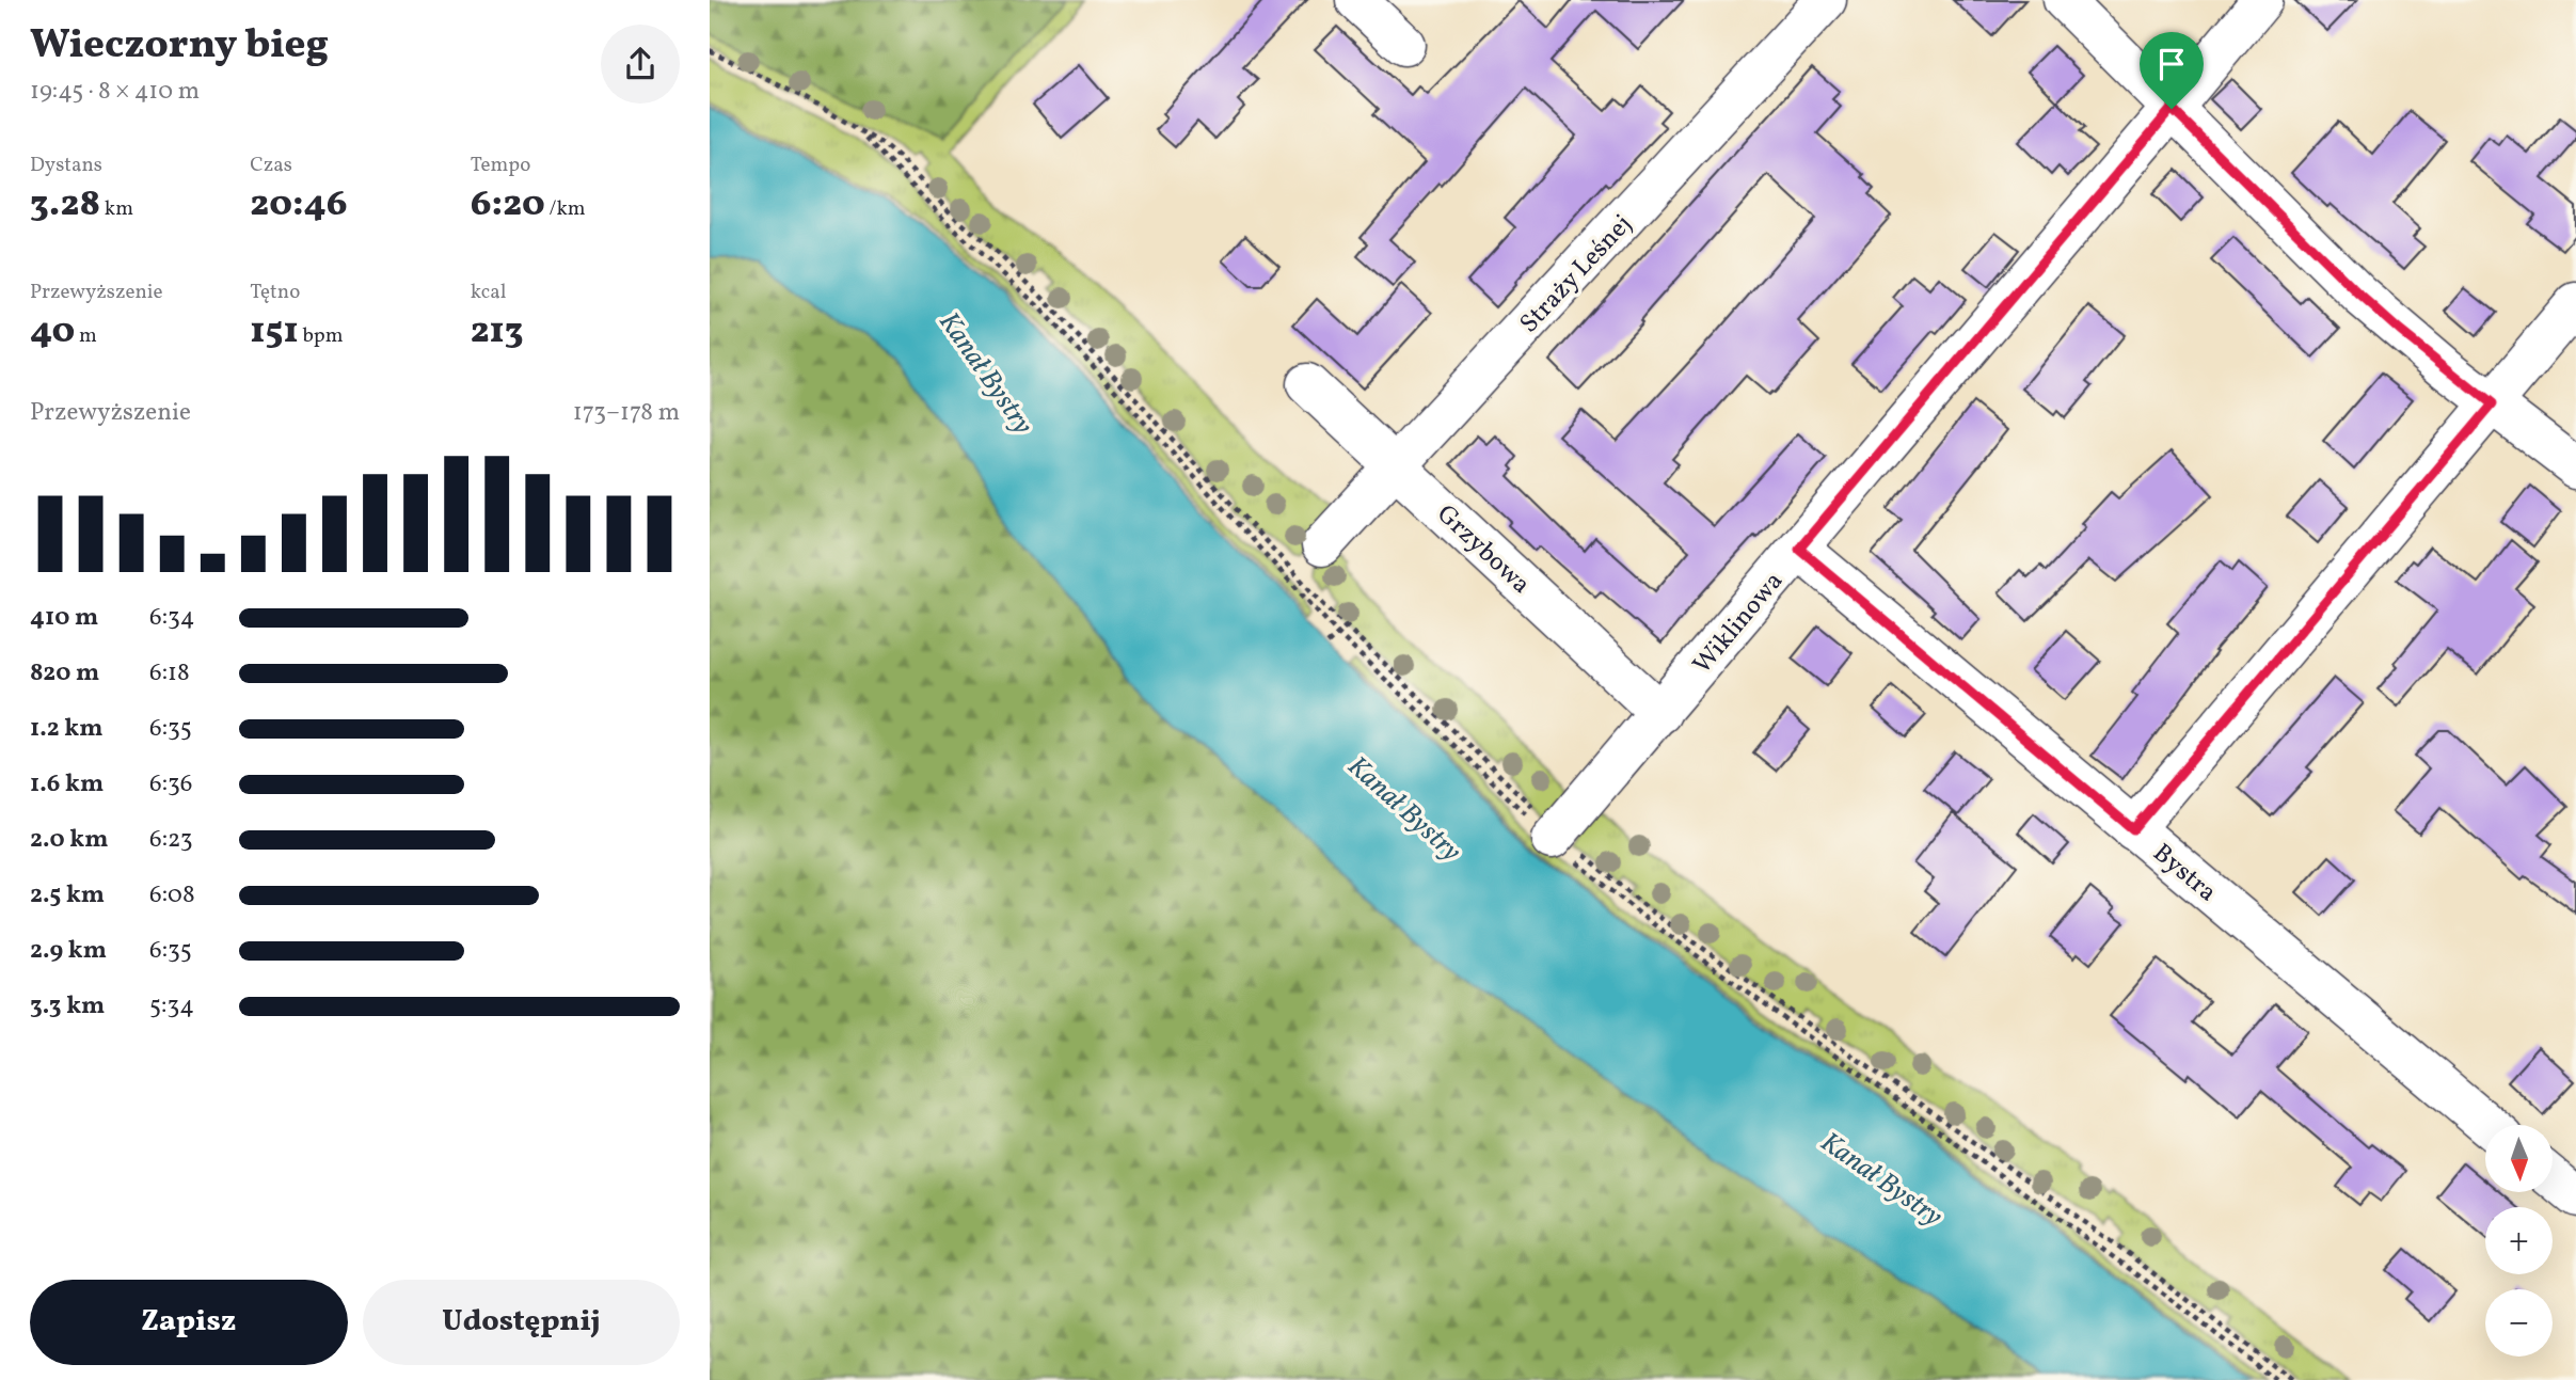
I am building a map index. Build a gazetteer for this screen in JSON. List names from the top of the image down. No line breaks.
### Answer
{"streets":{"street":["Straży Leśnej","Grzybowa","Wiklinowa","Bystra"]},"crossings":[["Straży Leśnej","Grzybowa"],["Grzybowa","Wiklinowa"],["Wiklinowa","Bystra"]],"water":["Kanał Bystry"],"north":"bottom","page":{"heading":["Wieczorny bieg","19:45 · 8 × 410 m"],"stats":[["Dystans","3.28 km"],["Czas","20:46"],["Tempo","6:20 /km"],["Przewyższenie","40 m"],["Tętno","151 bpm"],["kcal","213"]],"chart":["Przewyższenie","173–178 m"],"list":[{"name":"410 m","note":"6:34"},{"name":"820 m","note":"6:18"},{"name":"1.2 km","note":"6:35"},{"name":"1.6 km","note":"6:36"},{"name":"2.0 km","note":"6:23"},{"name":"2.5 km","note":"6:08"},{"name":"2.9 km","note":"6:35"},{"name":"3.3 km","note":"5:34"}],"map_buttons":["+","−"],"buttons":["Zapisz","Udostępnij"]}}
